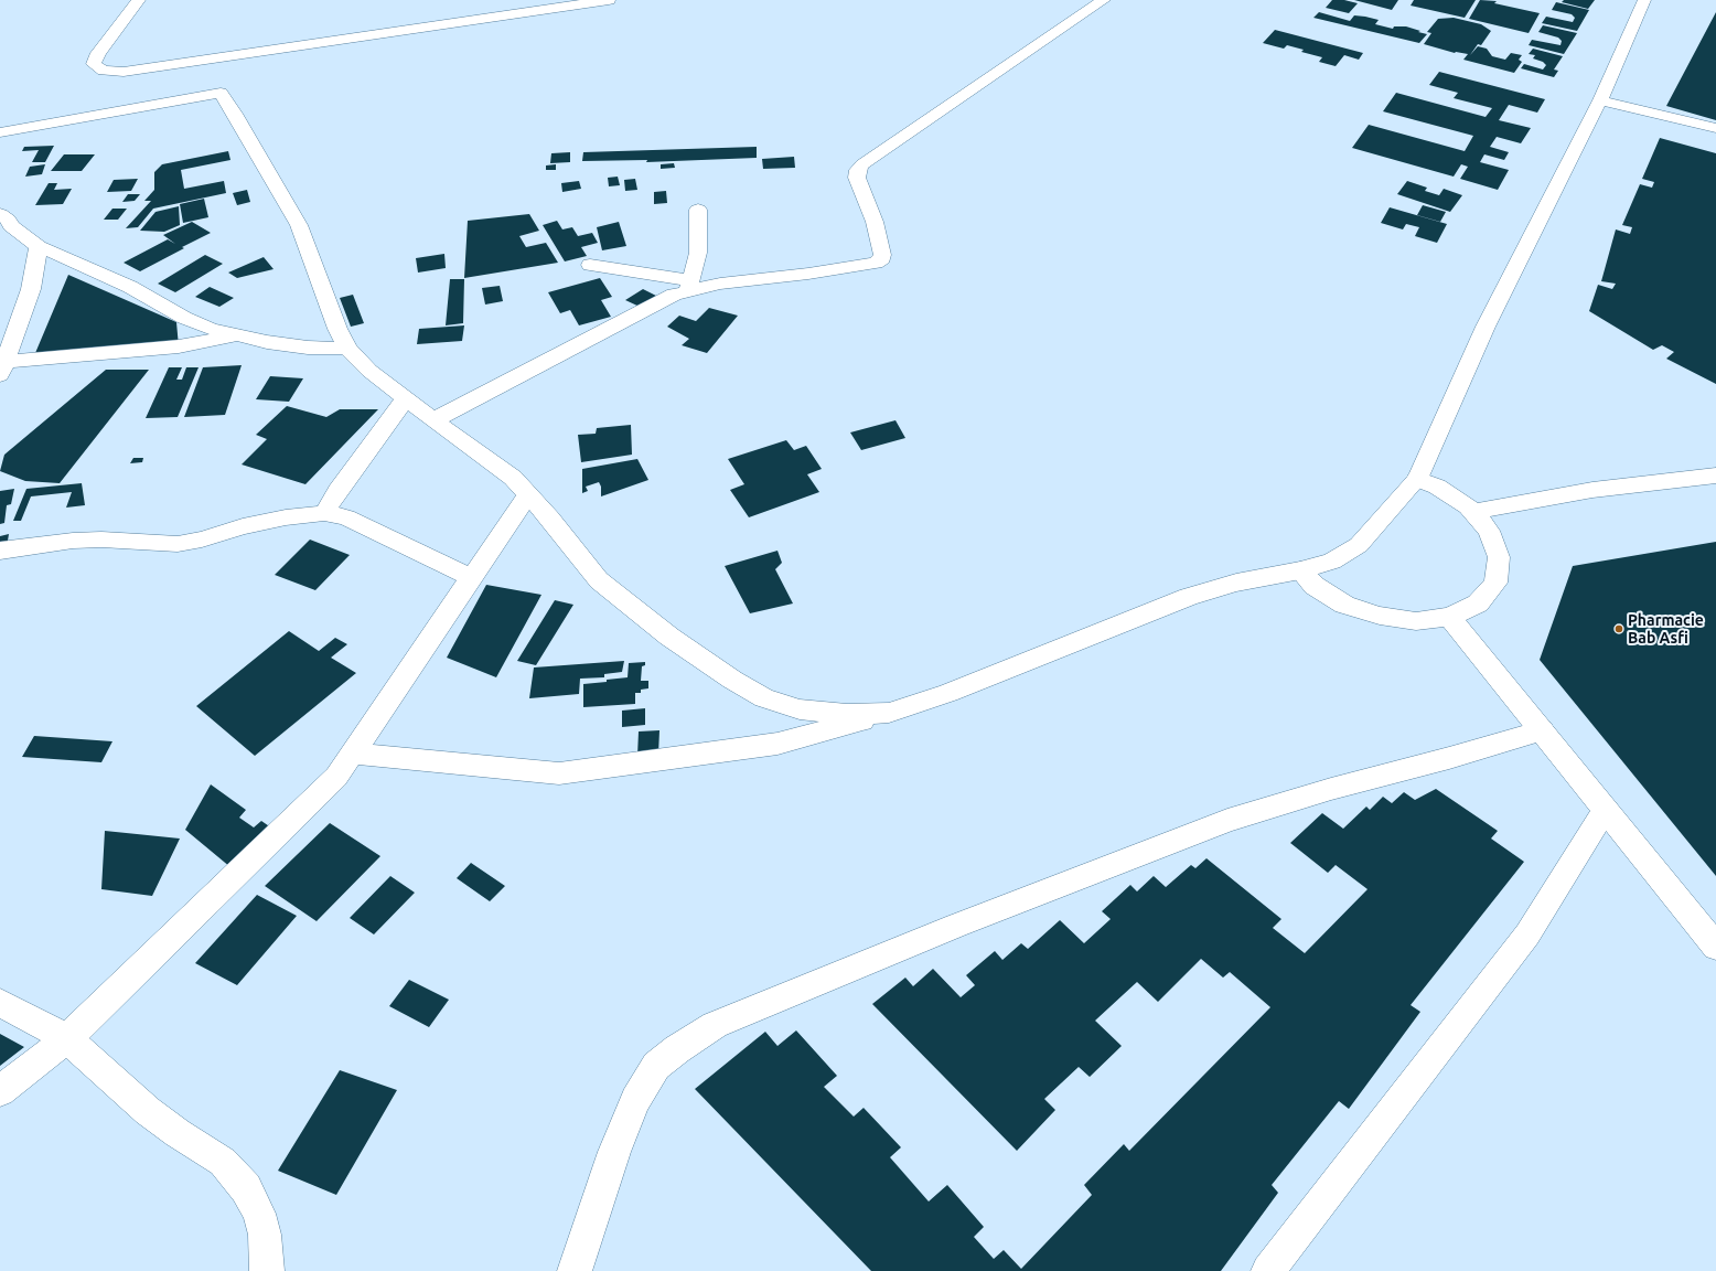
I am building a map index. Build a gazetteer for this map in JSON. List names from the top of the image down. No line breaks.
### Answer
{"places":["Pharmacie Bab Asfi"]}
